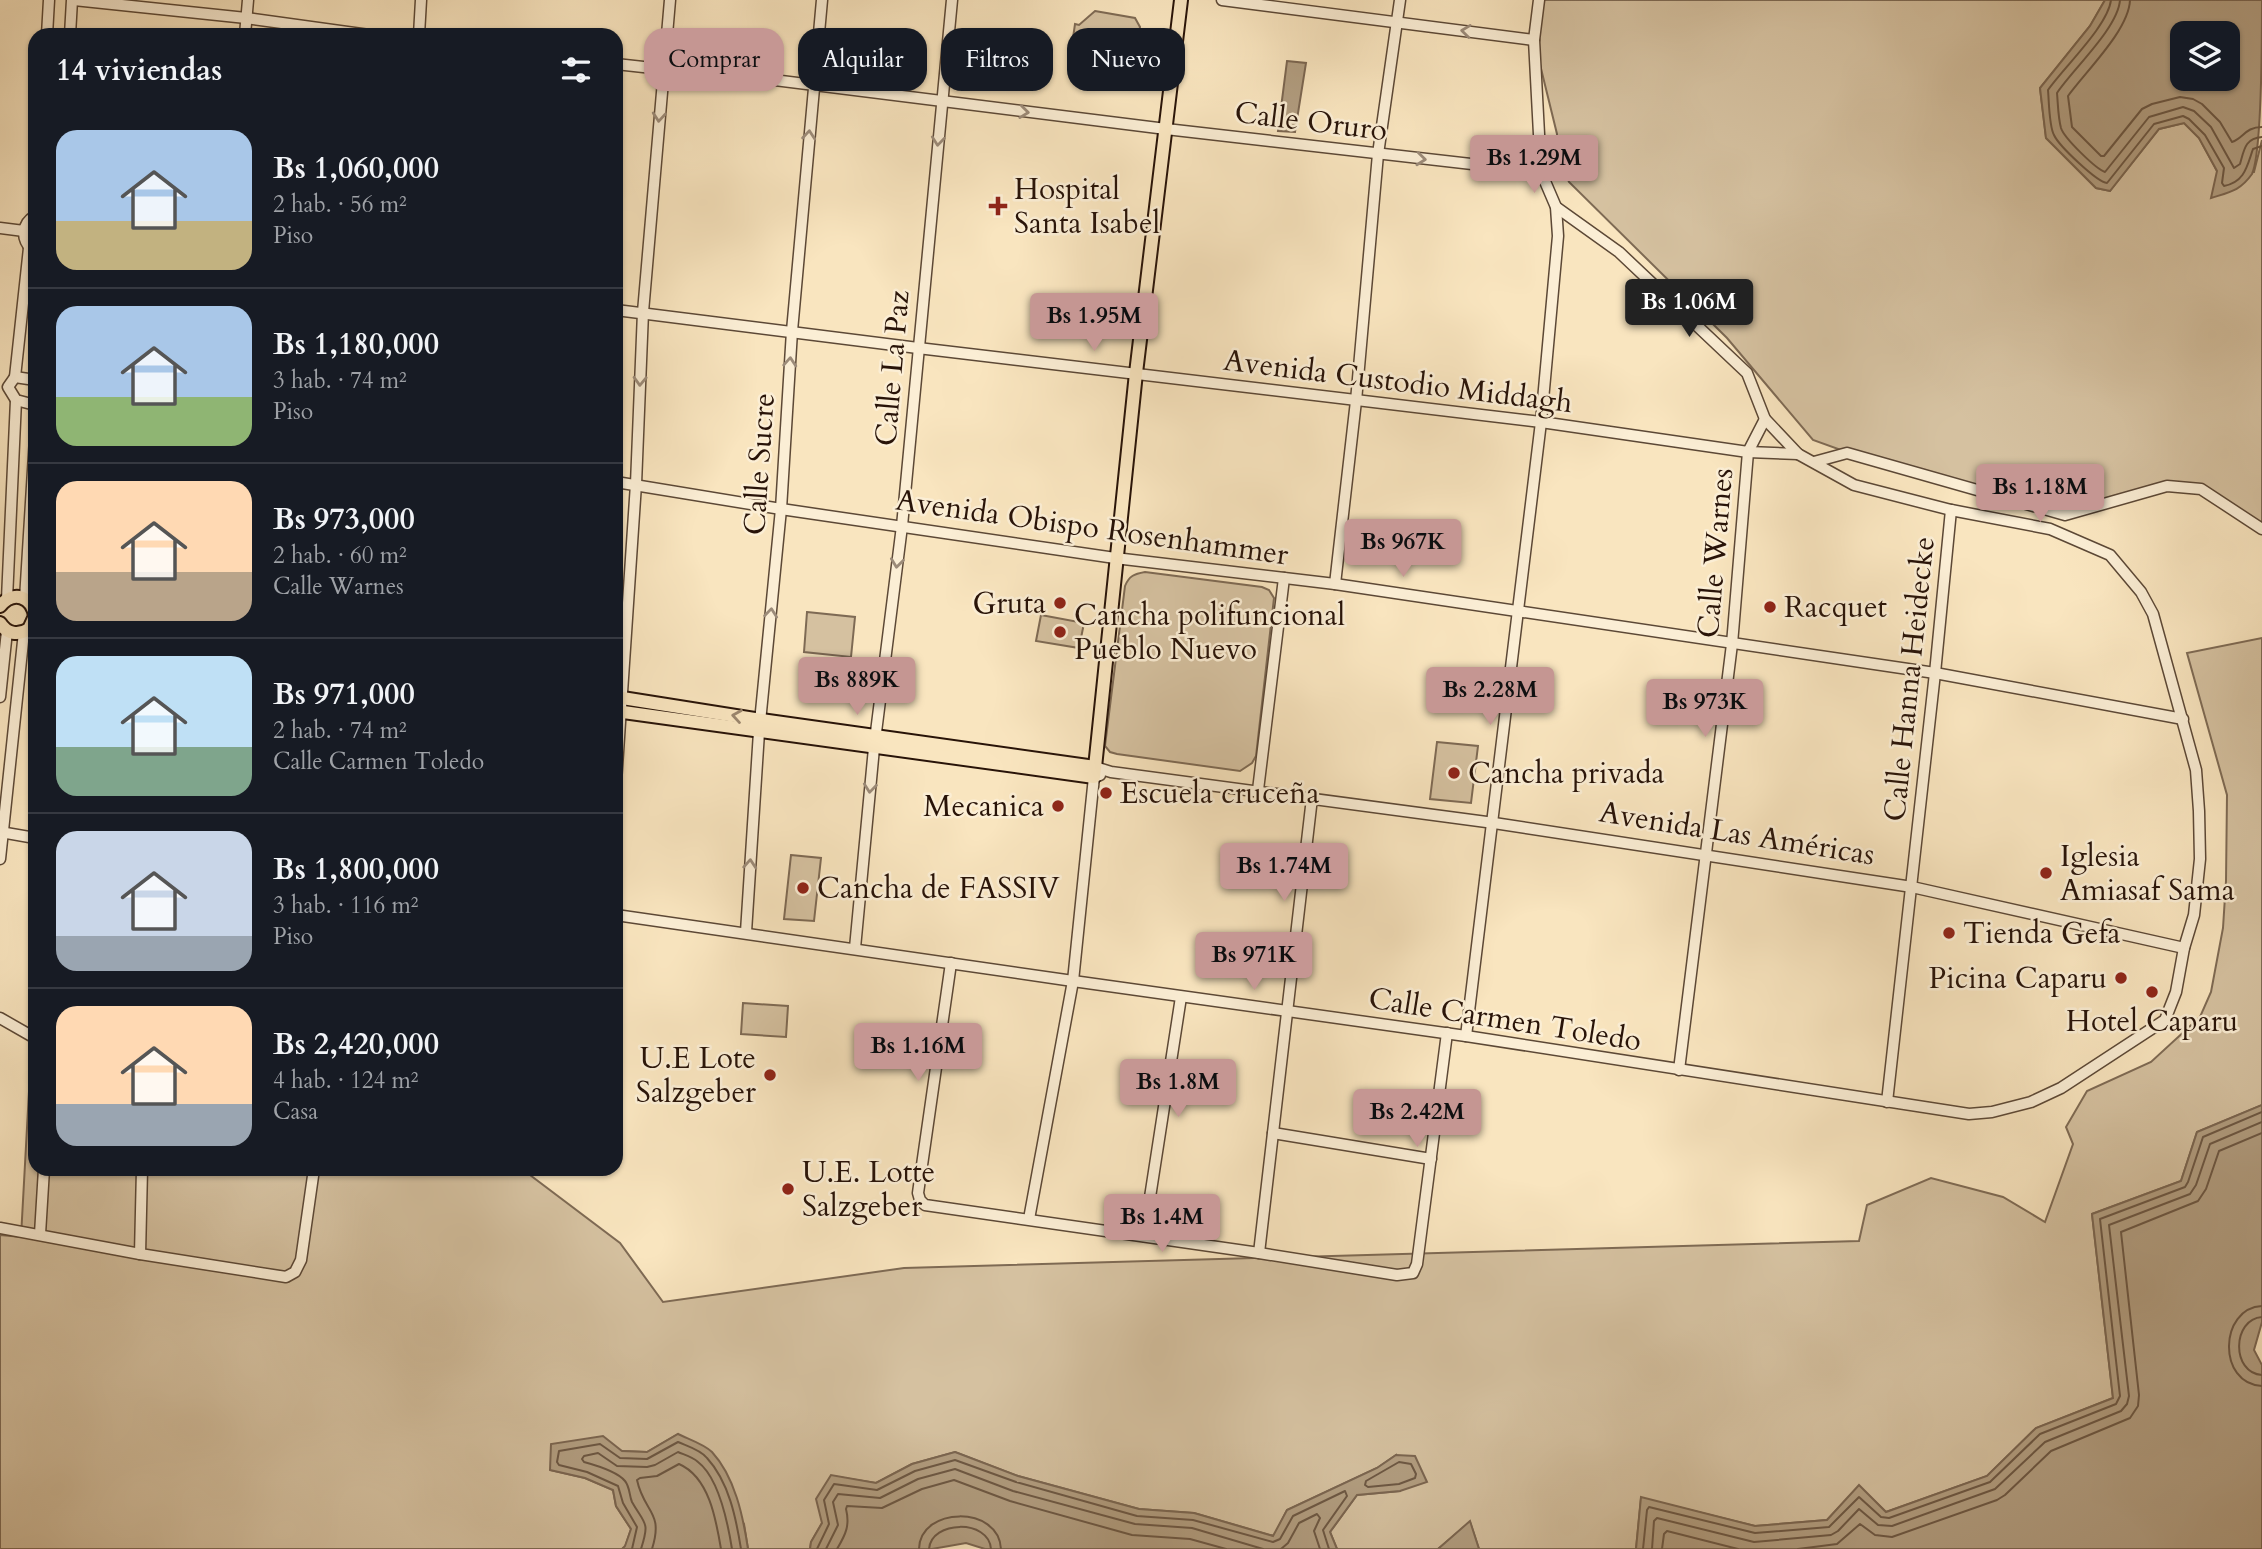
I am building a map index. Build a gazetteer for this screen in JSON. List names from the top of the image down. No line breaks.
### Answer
{"streets":{"main road":["Avenida Las Américas"],"street":["Calle Oruro","Calle La Paz","Avenida Custodio Middagh","Calle Sucre","Avenida Obispo Rosenhammer","Calle Warnes","Calle Hanna Heidecke","Calle Carmen Toledo"]},"crossings":[["Calle Oruro","Calle La Paz"],["Calle La Paz","Avenida Custodio Middagh"],["Calle La Paz","Avenida Obispo Rosenhammer"],["Calle La Paz","Avenida Las Américas"],["Calle La Paz","Calle Carmen Toledo"],["Avenida Custodio Middagh","Calle Sucre"],["Avenida Custodio Middagh","Calle Warnes"],["Avenida Custodio Middagh","Calle Carmen Toledo"],["Calle Sucre","Avenida Obispo Rosenhammer"],["Calle Sucre","Avenida Las Américas"],["Calle Sucre","Calle Carmen Toledo"],["Avenida Obispo Rosenhammer","Calle Warnes"],["Avenida Obispo Rosenhammer","Calle Hanna Heidecke"],["Avenida Obispo Rosenhammer","Calle Carmen Toledo"],["Calle Warnes","Avenida Las Américas"],["Calle Warnes","Calle Carmen Toledo"],["Calle Hanna Heidecke","Avenida Las Américas"],["Calle Hanna Heidecke","Calle Carmen Toledo"],["Avenida Las Américas","Calle Carmen Toledo"]],"one_way":["Calle Oruro","Calle La Paz","Calle Sucre"],"places":{"health":["Hospital Santa Isabel"],"other":["Gruta","Racquet","Cancha polifuncional Pueblo Nuevo","Cancha privada","Escuela cruceña","Mecanica","Iglesia Amiasaf Sama","Cancha de FASSIV","Tienda Gefa","Picina Caparu","Hotel Caparu","U.E Lote Salzgeber","U.E. Lotte Salzgeber"]},"page":{"chip":["Comprar","Alquilar","Filtros","Nuevo"],"heading":"14 viviendas","list":[{"name":"Bs 1,060,000","note":"2 hab. · 56 m² · Piso"},{"name":"Bs 1,180,000","note":"3 hab. · 74 m² · Piso"},{"name":"Bs 973,000","note":"2 hab. · 60 m² · Calle Warnes"},{"name":"Bs 971,000","note":"2 hab. · 74 m² · Calle Carmen Toledo"},{"name":"Bs 1,800,000","note":"3 hab. · 116 m² · Piso"},{"name":"Bs 2,420,000","note":"4 hab. · 124 m² · Casa"}],"price":["Bs 1.29M","Bs 1.06M","Bs 1.95M","Bs 1.18M","Bs 967K","Bs 889K","Bs 2.28M","Bs 973K","Bs 1.74M","Bs 971K","Bs 1.16M","Bs 1.8M","Bs 2.42M","Bs 1.4M"]}}
